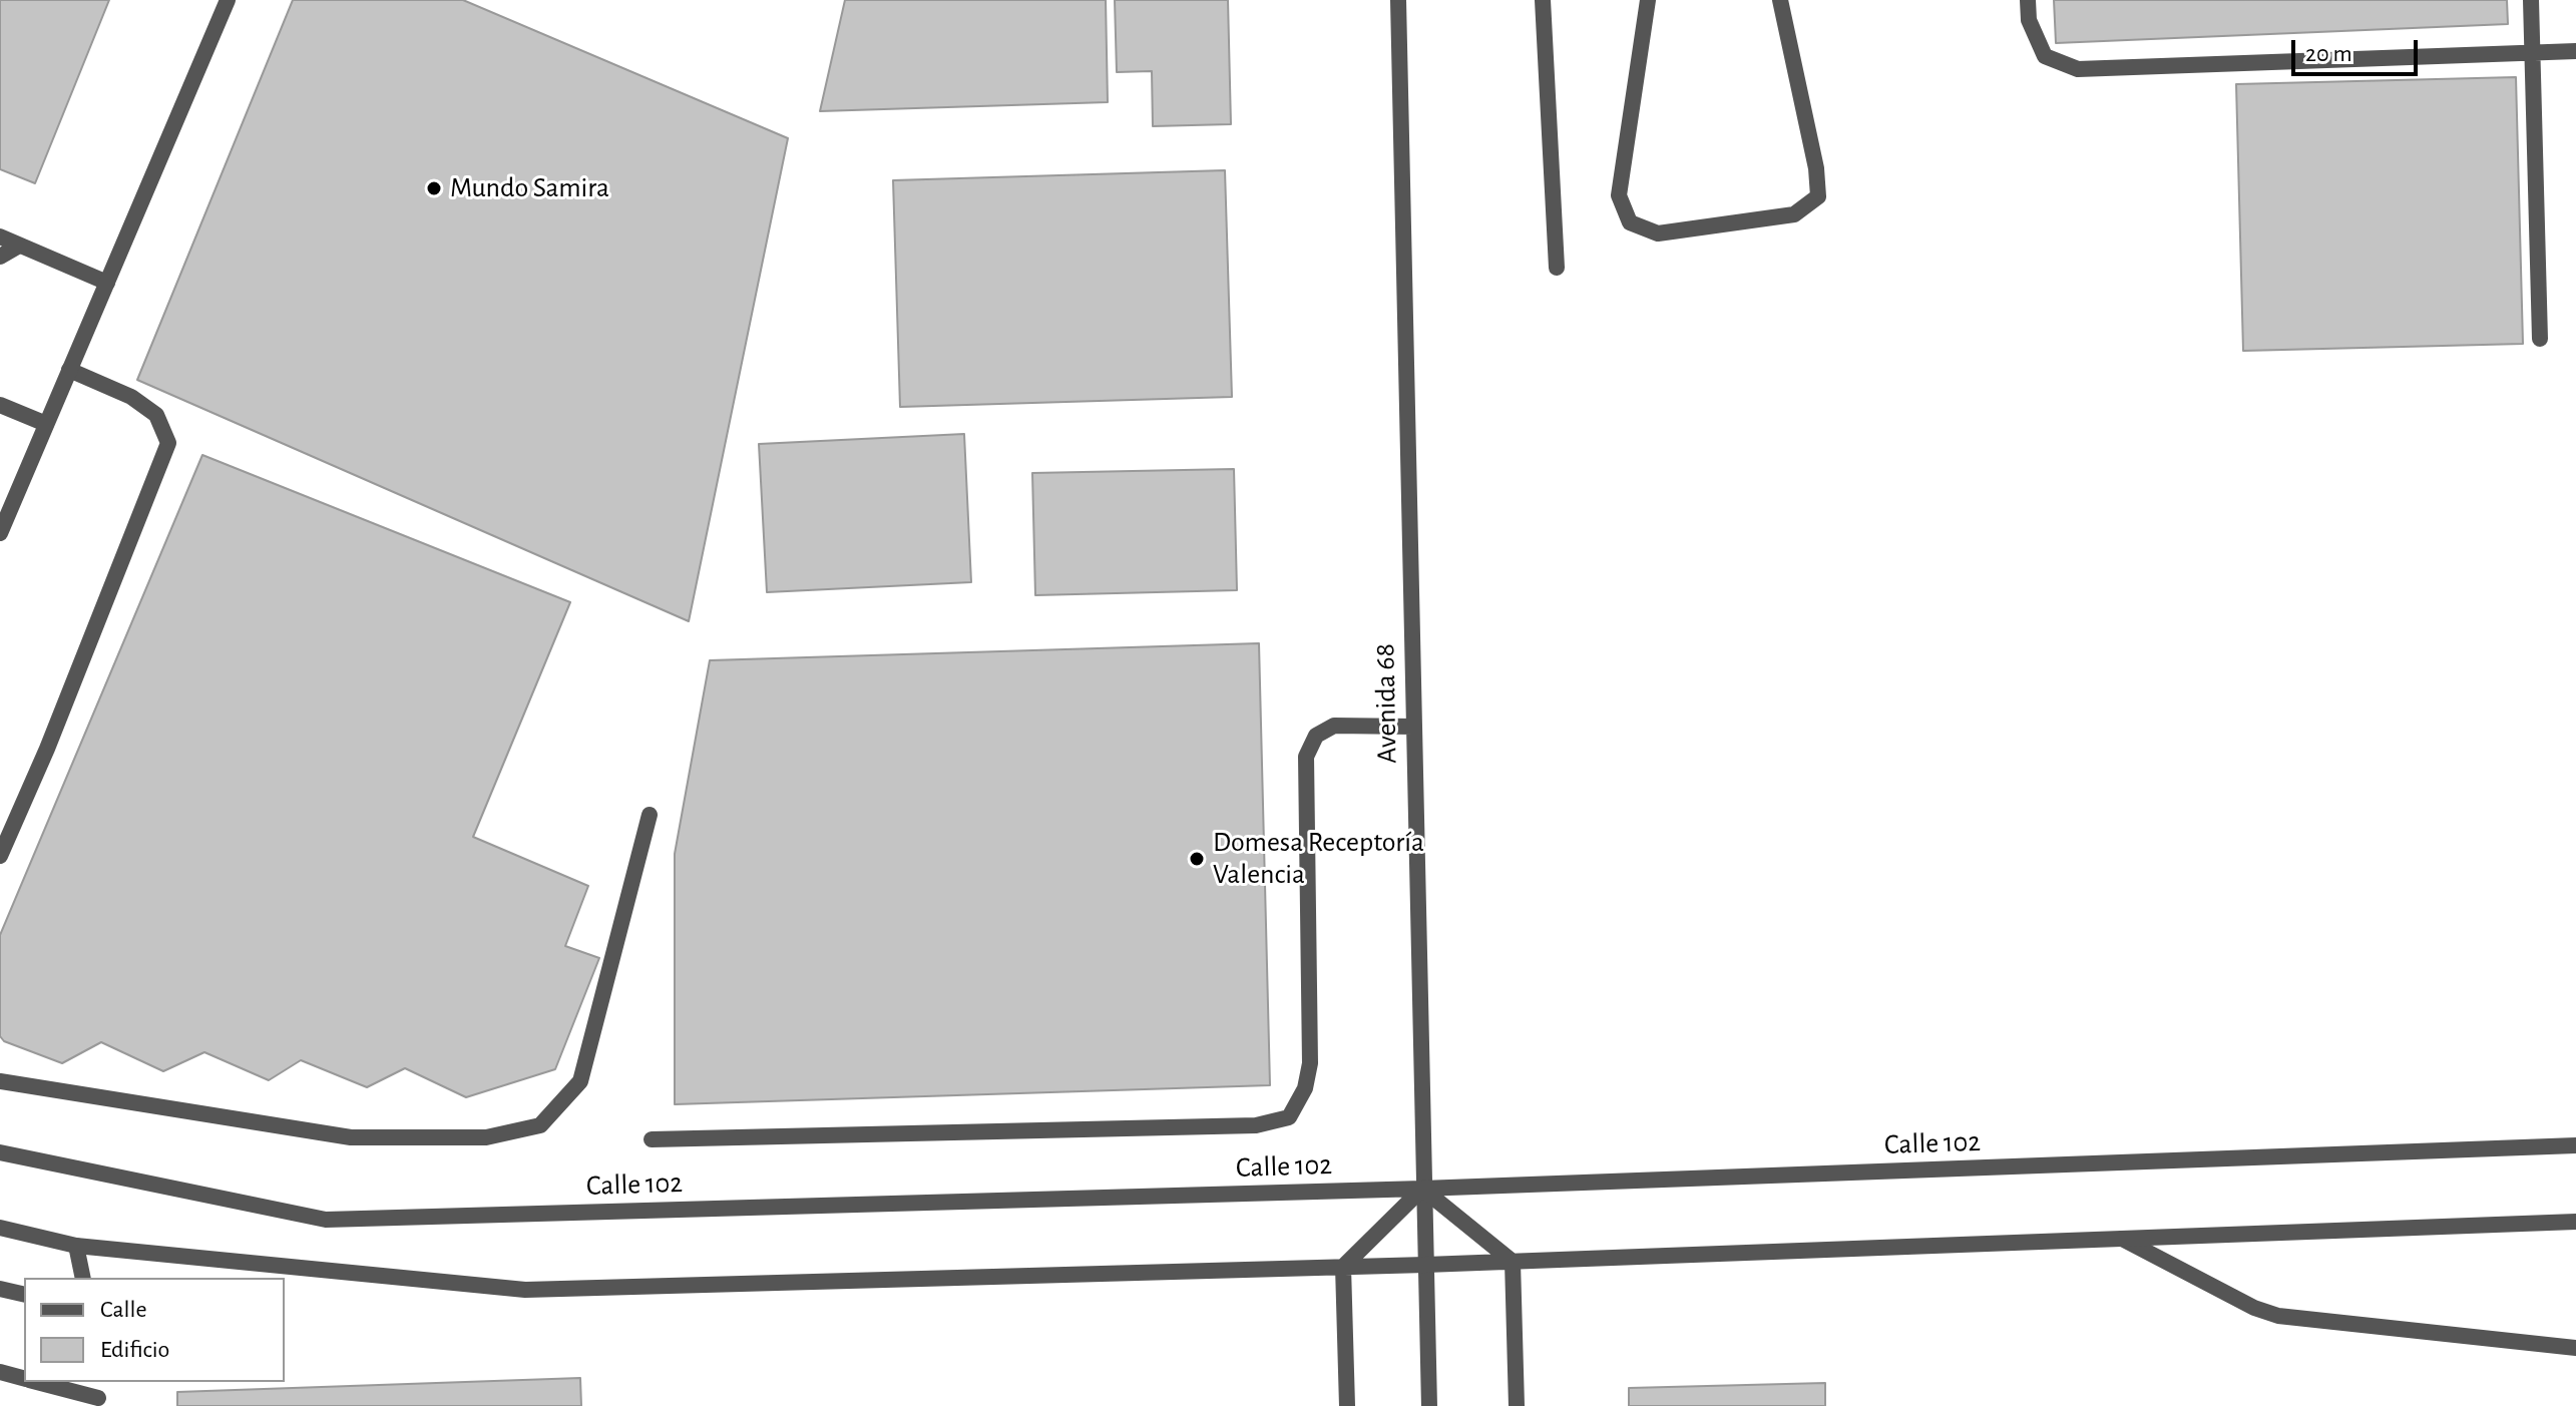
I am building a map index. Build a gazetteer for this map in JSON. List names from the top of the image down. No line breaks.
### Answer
{"streets":{"street":["Avenida 68","Calle 102"]},"crossings":[["Avenida 68","Calle 102"]],"places":["Mundo Samira","Domesa Receptoría Valencia"],"legend":["Calle","Edificio"],"scale_bar":"20 m"}
